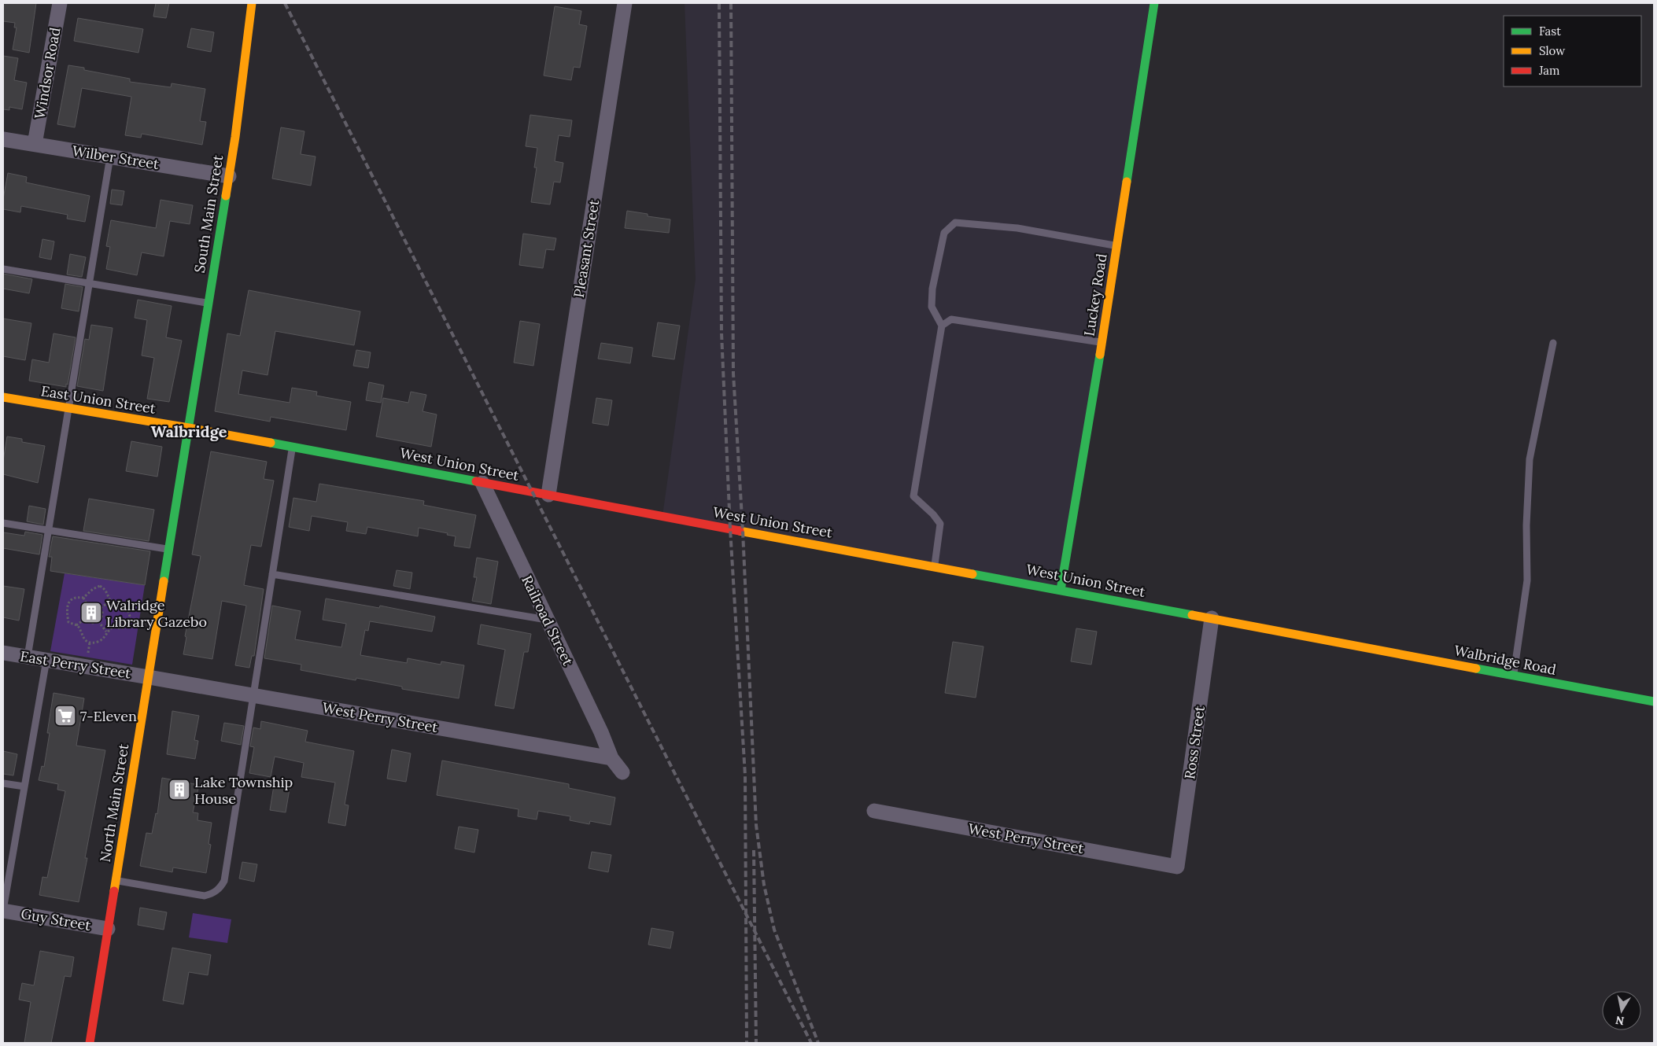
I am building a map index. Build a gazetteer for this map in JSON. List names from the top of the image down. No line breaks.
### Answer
{"streets":{"street":["Windsor Road","Wilber Street","South Main Street","Pleasant Street","Luckey Road","East Union Street","West Union Street","Railroad Street","Walbridge Road","East Perry Street","West Perry Street","Ross Street","North Main Street","Guy Street"]},"crossings":[["Windsor Road","Wilber Street"],["Wilber Street","South Main Street"],["South Main Street","East Union Street"],["South Main Street","West Union Street"],["South Main Street","North Main Street"],["Pleasant Street","West Union Street"],["Luckey Road","West Union Street"],["East Union Street","West Union Street"],["East Union Street","North Main Street"],["West Union Street","Railroad Street"],["West Union Street","Walbridge Road"],["West Union Street","Ross Street"],["West Union Street","North Main Street"],["Railroad Street","West Perry Street"],["East Perry Street","West Perry Street"],["East Perry Street","North Main Street"],["West Perry Street","Ross Street"],["West Perry Street","North Main Street"],["North Main Street","Guy Street"]],"districts":["Walbridge"],"places":{"building":["Walridge Library Gazebo","Lake Township House"],"supermarket":["7-Eleven"]},"legend":["Fast","Slow","Jam"],"north":"bottom"}
